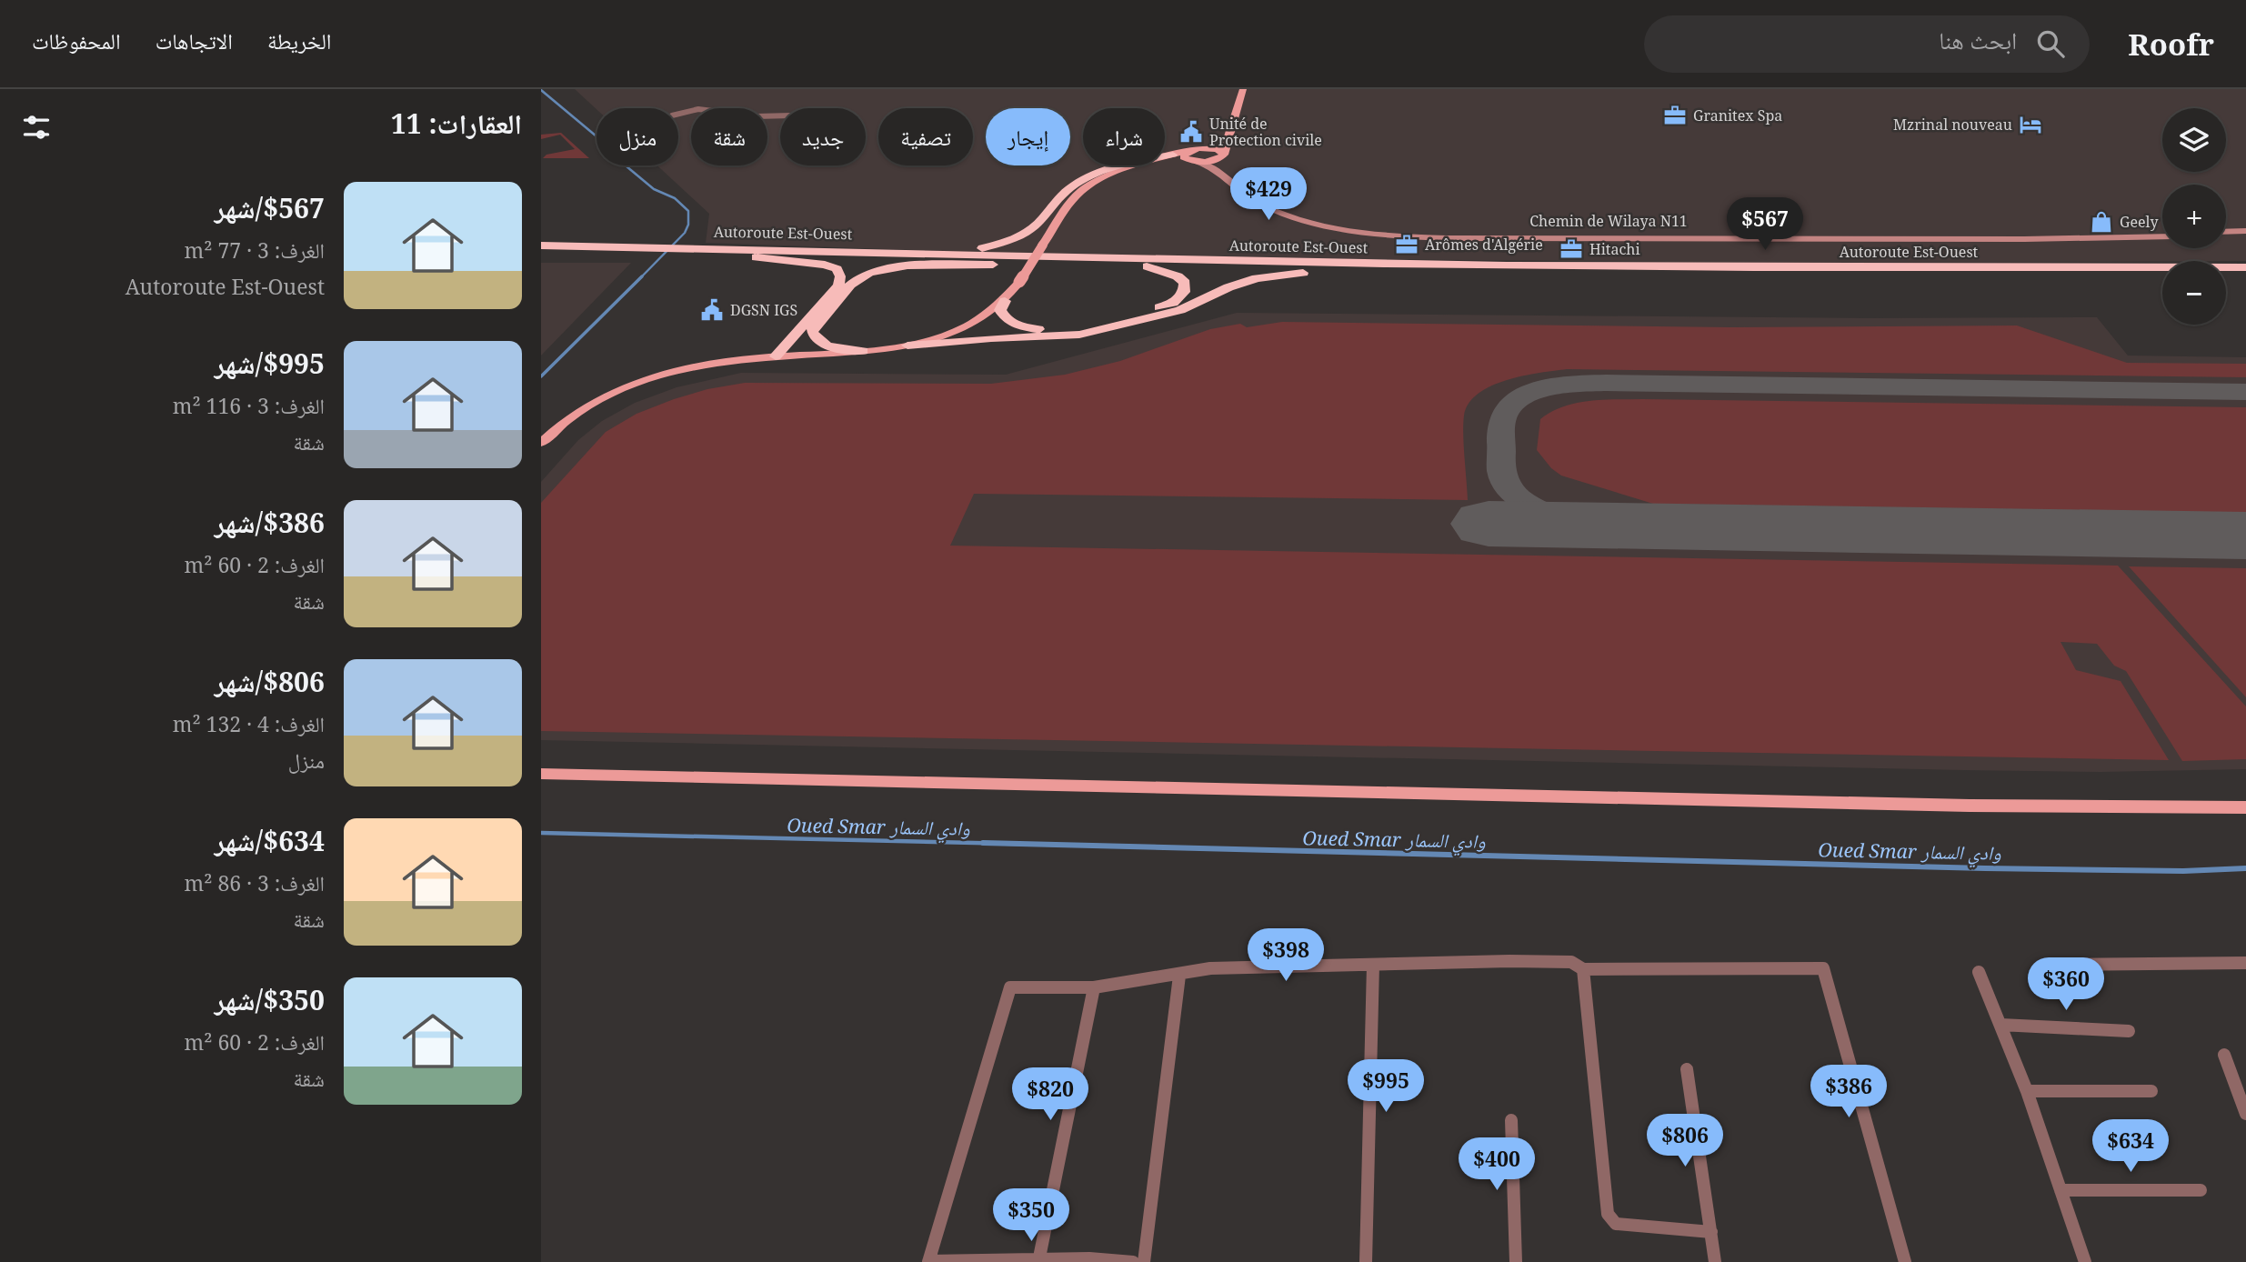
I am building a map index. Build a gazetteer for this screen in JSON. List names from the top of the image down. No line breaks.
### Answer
{"streets":{"highway":["Autoroute Est-Ouest"],"main road":["Chemin de Wilaya N11"]},"water":["Oued Smar وادي السمار"],"places":{"office":["Granitex Spa","Arômes d'Algérie","Hitachi"],"hotel":["Mzrinal nouveau"],"public building":["Unité de Protection civile","DGSN IGS"],"shop":["Geely"]},"page":{"header":"Roofr","search":"ابحث هنا","nav":["الخريطة","الاتجاهات","المحفوظات"],"heading":"العقارات: 11","map_buttons":["+","−"],"chip":["شراء","إيجار","تصفية","جديد","شقة","منزل"],"list":[{"name":"$567/شهر","note":"الغرف: 3 · 77 m² · Autoroute Est-Ouest"},{"name":"$995/شهر","note":"الغرف: 3 · 116 m² · شقة"},{"name":"$386/شهر","note":"الغرف: 2 · 60 m² · شقة"},{"name":"$806/شهر","note":"الغرف: 4 · 132 m² · منزل"},{"name":"$634/شهر","note":"الغرف: 3 · 86 m² · شقة"},{"name":"$350/شهر","note":"الغرف: 2 · 60 m² · شقة"}],"price":["$429","$567","$398","$360","$995","$386","$820","$806","$634","$400","$350"]}}
